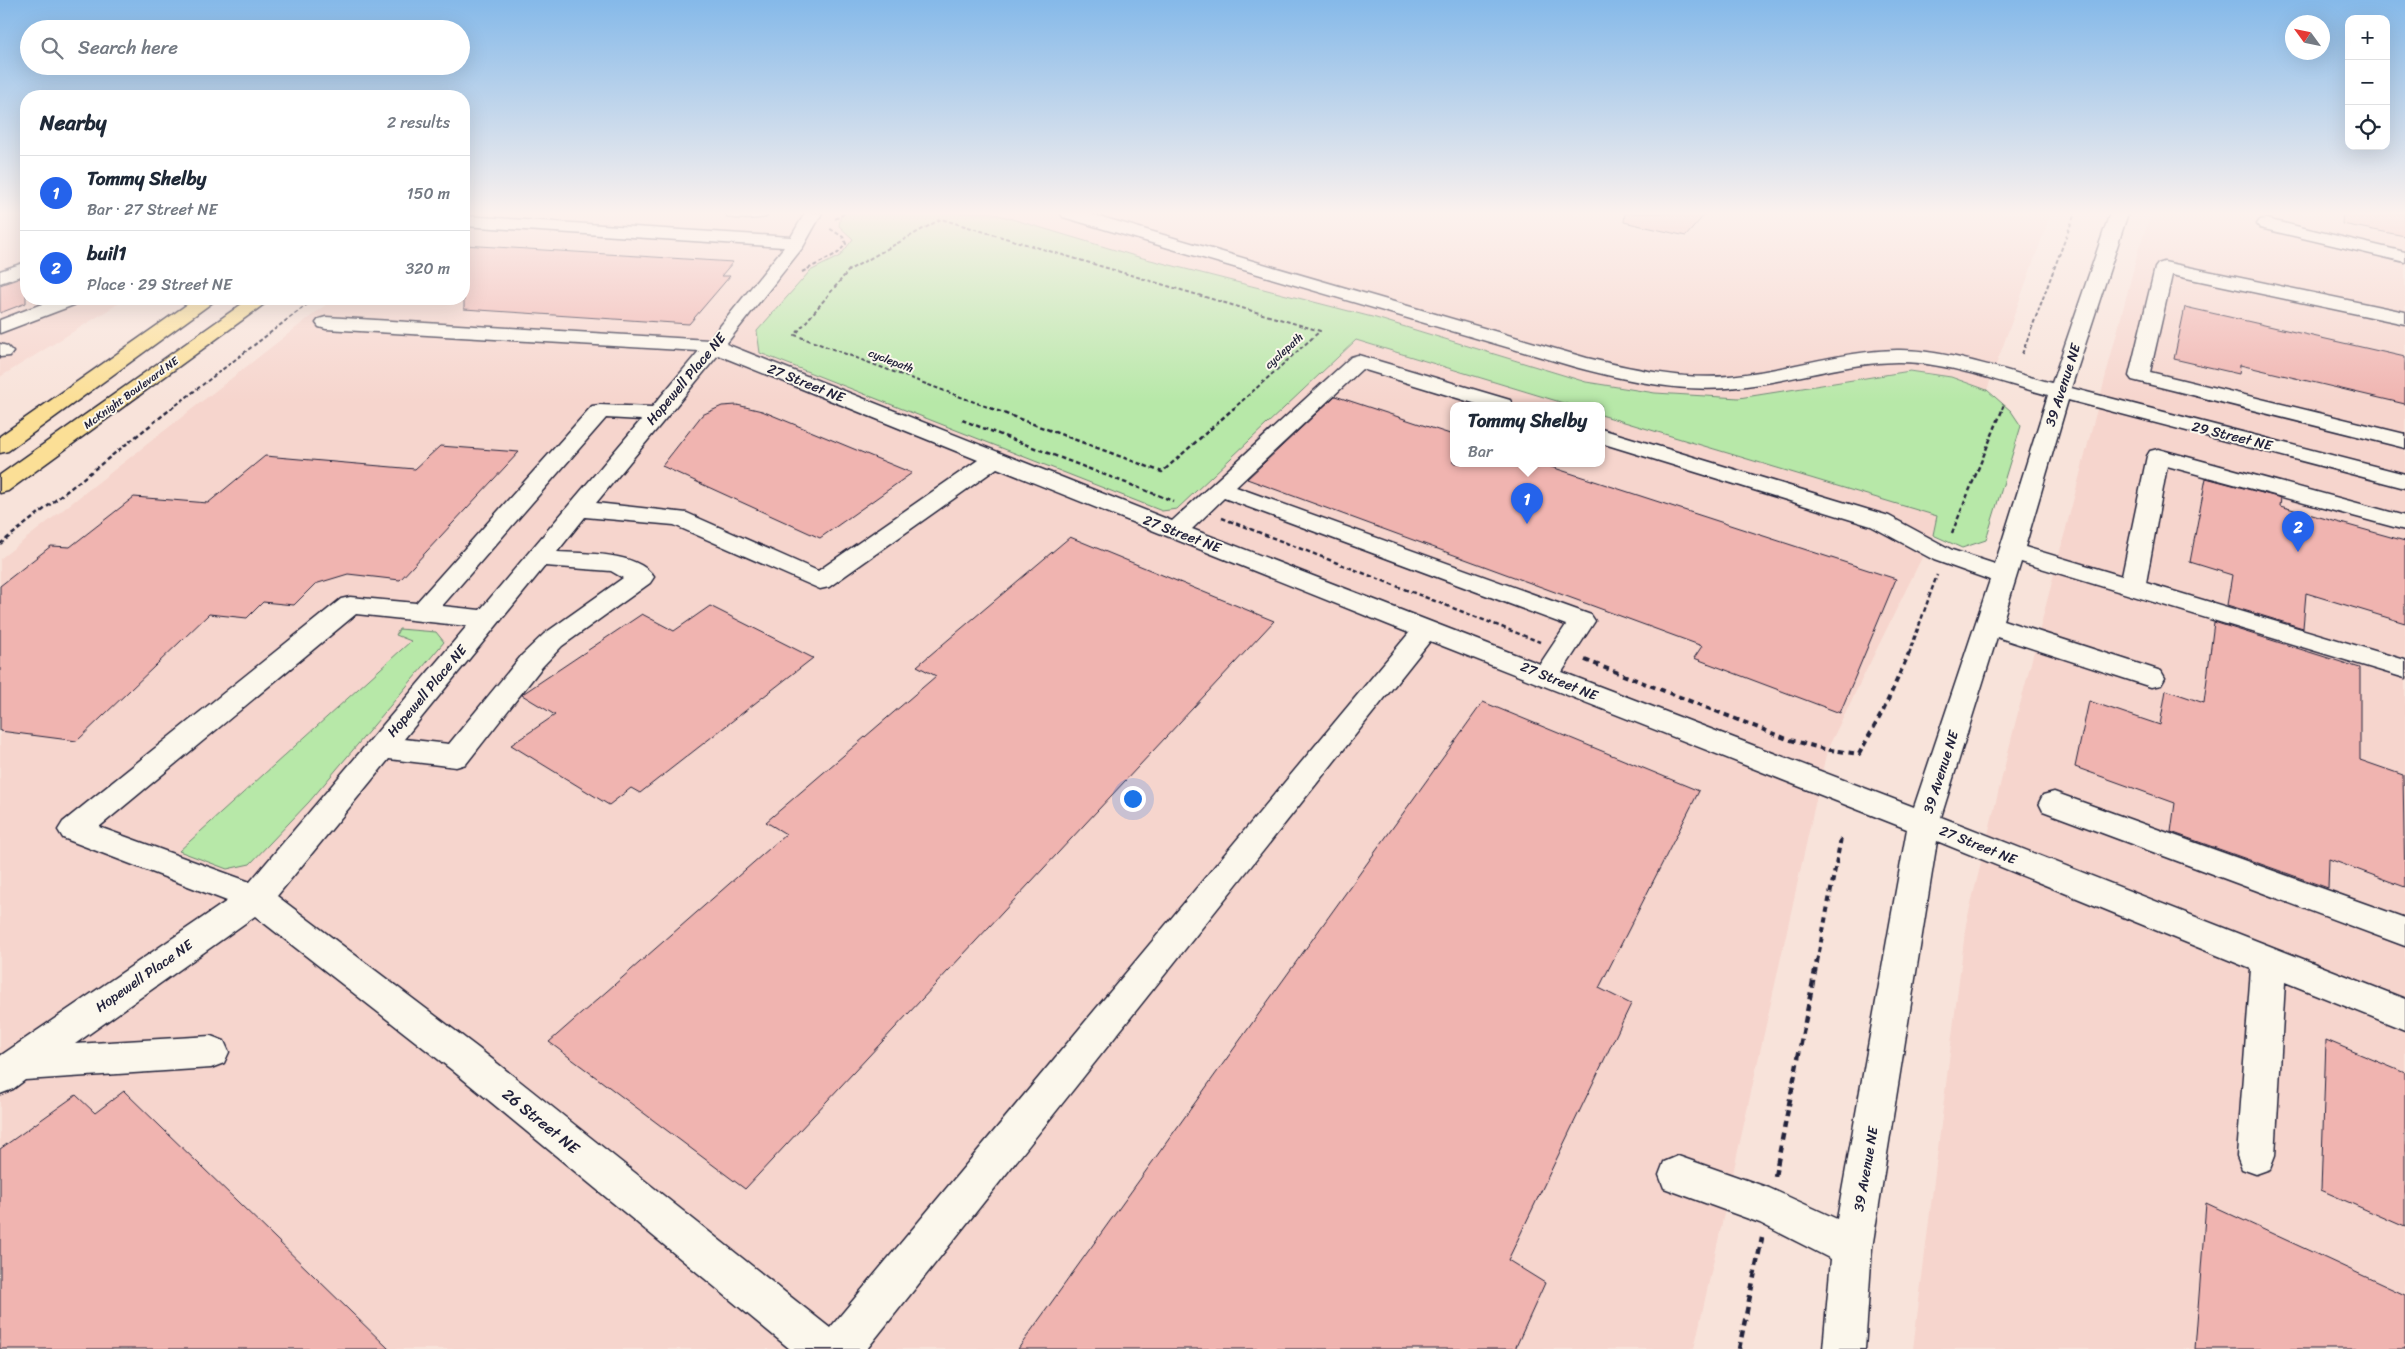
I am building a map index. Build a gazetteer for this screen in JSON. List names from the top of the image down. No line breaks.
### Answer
{"streets":{"main road":["McKnight Boulevard NE"],"street":["Hopewell Place NE","27 Street NE","39 Avenue NE","29 Street NE","26 Street NE"],"path":["cyclepath"]},"crossings":[["Hopewell Place NE","27 Street NE"],["Hopewell Place NE","26 Street NE"],["27 Street NE","39 Avenue NE"],["39 Avenue NE","29 Street NE"]],"north":"top left","page":{"map_buttons":["+","−"],"search":"Search here","heading":["Nearby","2 results"],"list":[{"mark":"1","name":"Tommy Shelby","note":"Bar · 27 Street NE","value":"150 m"},{"mark":"2","name":"buil1","note":"Place · 29 Street NE","value":"320 m"}],"popup":["Tommy Shelby","Bar"],"pins":["1","2"]}}
